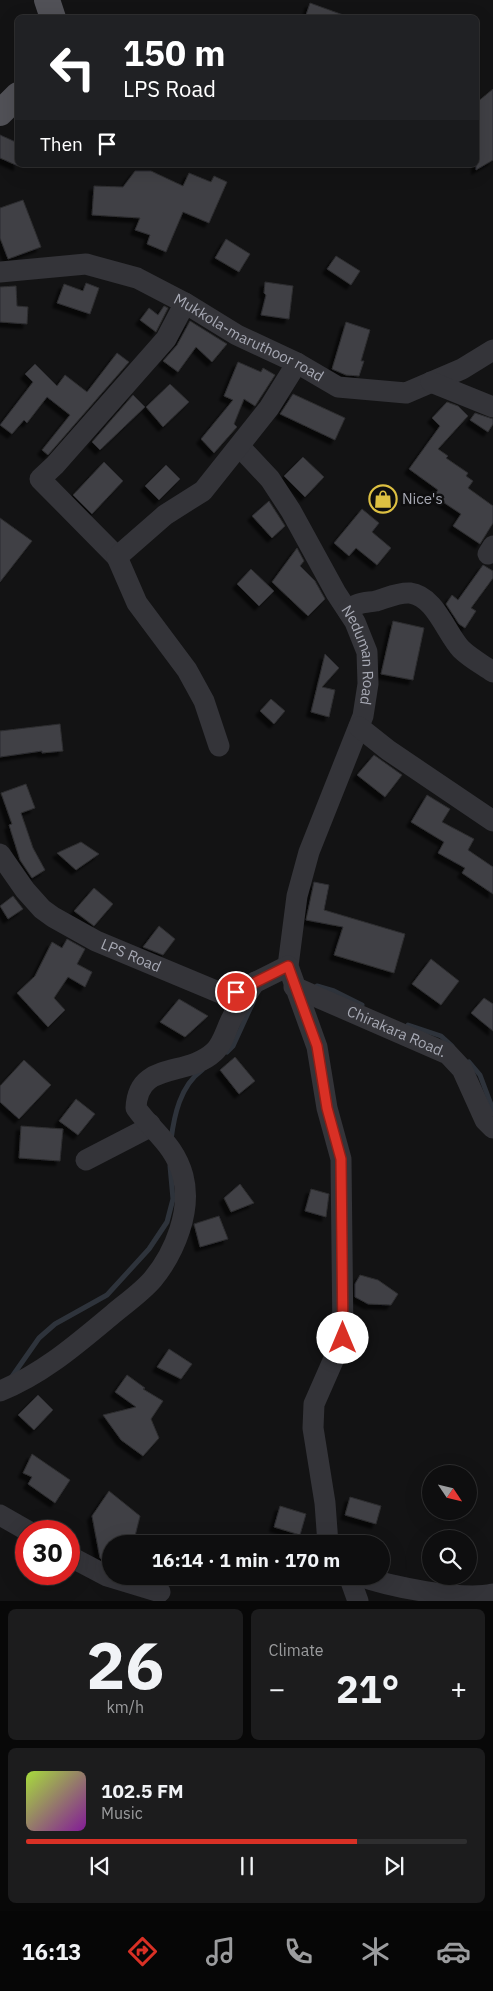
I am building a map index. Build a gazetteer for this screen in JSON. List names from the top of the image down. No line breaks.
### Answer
{"streets":{"street":["Mukkola-maruthoor road","Neduman Road","LPS Road","Chirakara Road."]},"crossings":[["Neduman Road","LPS Road"]],"places":{"shop":["Nice's"]},"north":"bottom right","page":{"turn":["150 m","LPS Road"],"then":"Then","limit":"30","trip":"16:14 · 1 min · 170 m","tile":[["26","km/h"],"Climate"],"heat":["−","21°","+"],"song":["102.5 FM","Music"],"tabs":"16:13"}}
